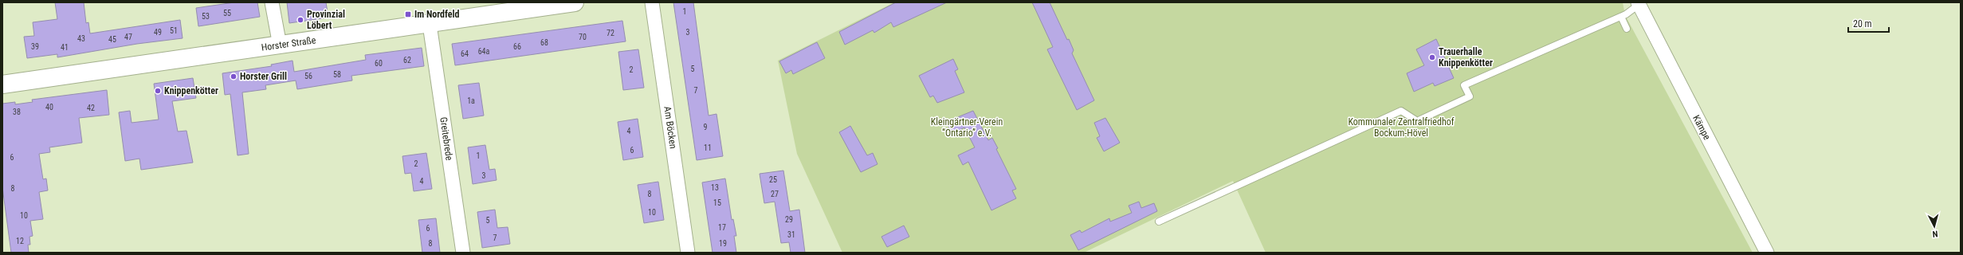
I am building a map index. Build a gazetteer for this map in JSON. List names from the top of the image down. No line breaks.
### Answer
{"streets":{"street":["Horster Straße","Am Böcken","Kämpe","Greitebrede"]},"crossings":[["Horster Straße","Greitebrede"]],"parks":["Kleingärtner-Verein “Ontario” e.V.","Kommunaler Zentralfriedhof Bockum-Hövel"],"places":{"transit":["Im Nordfeld"],"other":["Provinzial Löbert","Trauerhalle Knippenkötter","Horster Grill","Knippenkötter"]},"house_numbers":["1","55","53","51","49","3","72","47","70","43","45","68","39","66","41","64a","64","62","60","5","2","58","56","7","1a","40","42","38","9","4","11","6","1","6","2","3","25","4","13","8","8","27","15","10","10","29","5","17","6","31","7","12","8","19"],"scale_bar":"20 m","north":"bottom"}
